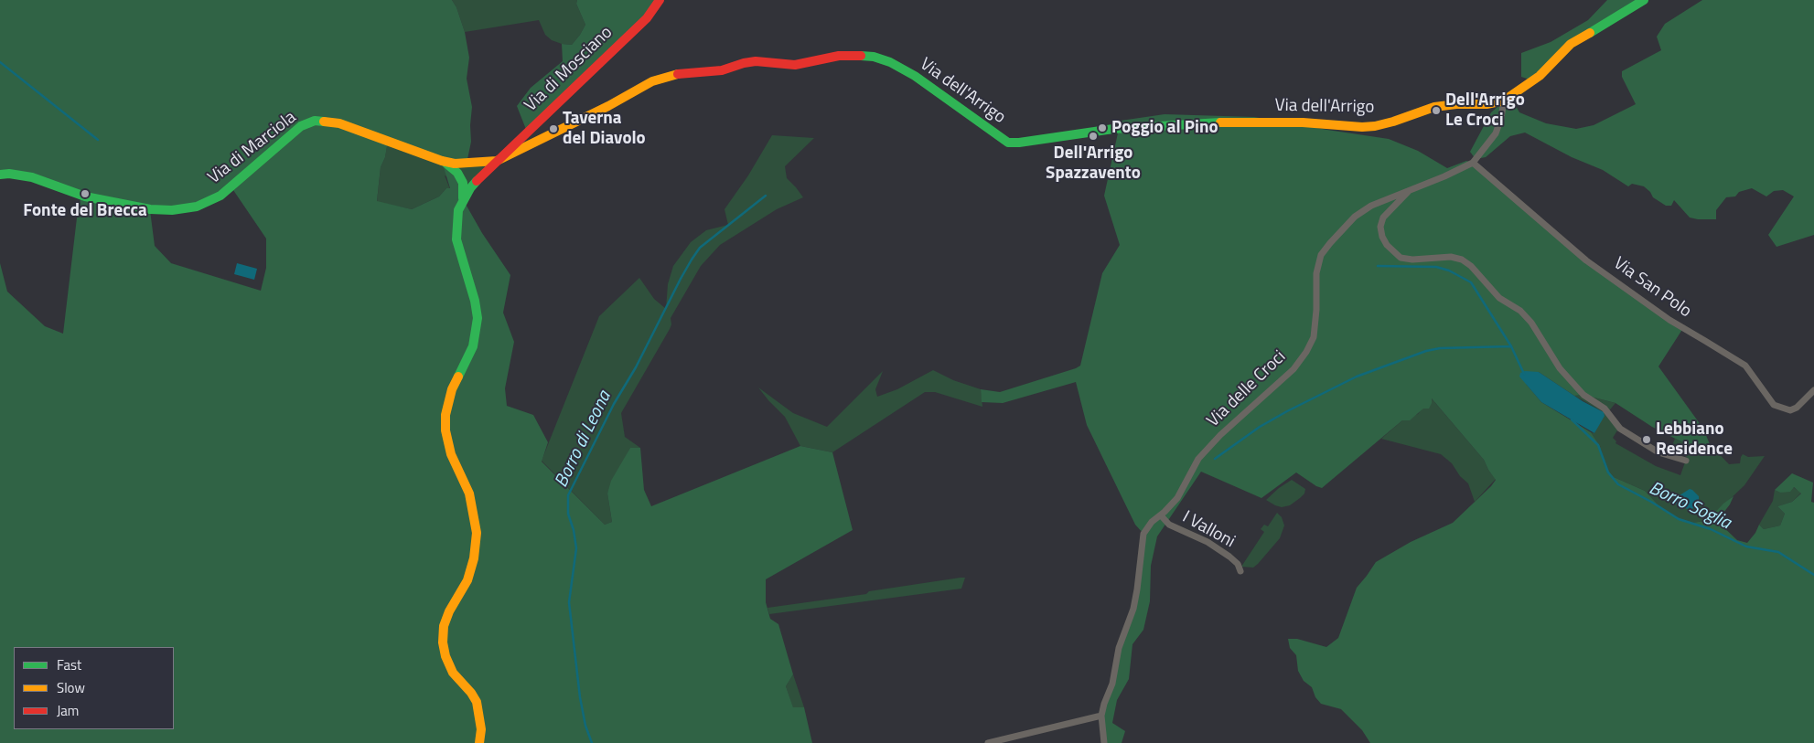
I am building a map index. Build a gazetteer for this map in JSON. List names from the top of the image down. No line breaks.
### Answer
{"streets":{"street":["Via di Mosciano","Via dell'Arrigo","Via di Marciola","Via San Polo","Via delle Croci","I Valloni"]},"crossings":[["Via di Mosciano","Via dell'Arrigo"],["Via di Mosciano","Via di Marciola"],["Via dell'Arrigo","Via di Marciola"],["Via dell'Arrigo","Via delle Croci"],["Via San Polo","Via delle Croci"],["Via delle Croci","I Valloni"]],"water":["Borro di Leona","Borro Soglia"],"places":["Dell'Arrigo Le Croci","Poggio al Pino","Taverna del Diavolo","Dell'Arrigo Spazzavento","Fonte del Brecca","Lebbiano Residence"],"legend":["Fast","Slow","Jam"]}
